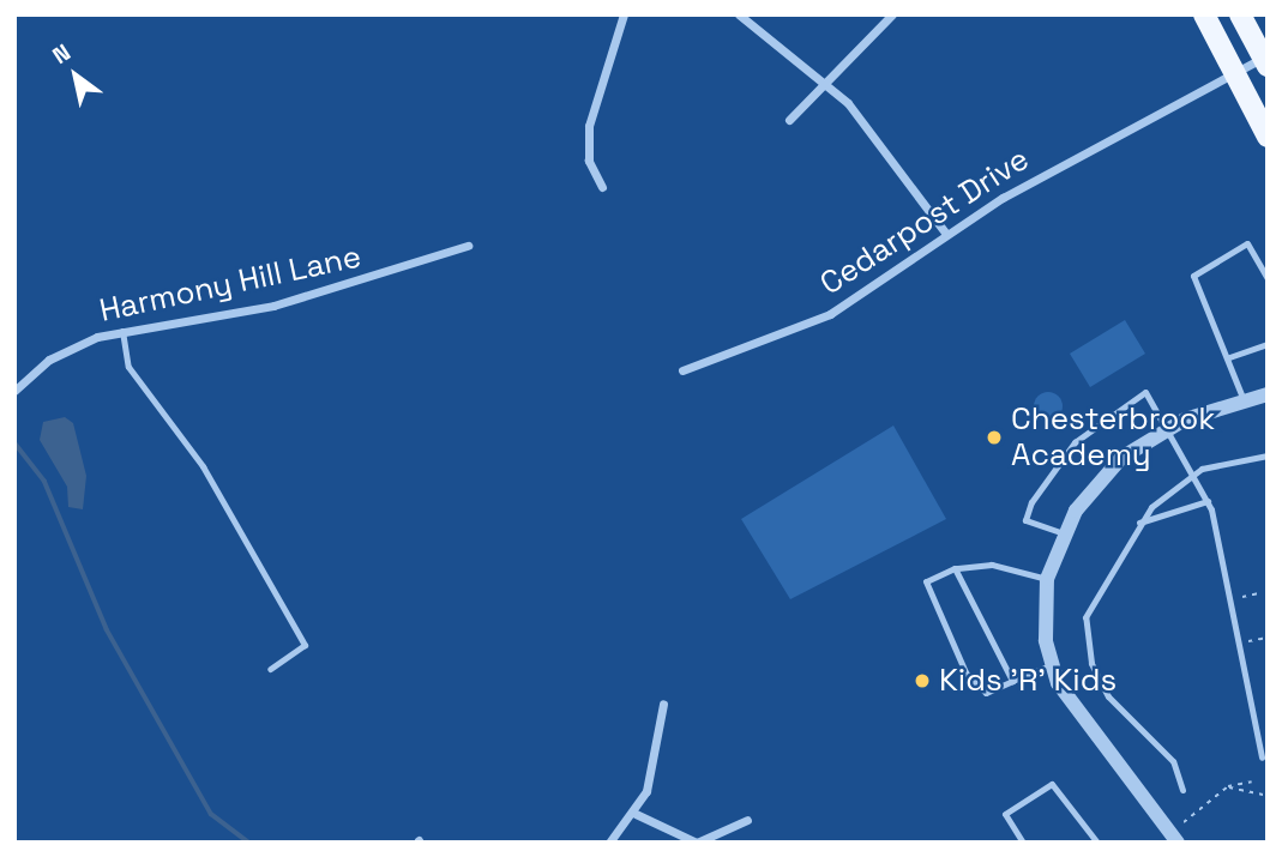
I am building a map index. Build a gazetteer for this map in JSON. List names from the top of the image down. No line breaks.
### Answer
{"streets":{"street":["Cedarpost Drive","Harmony Hill Lane"]},"places":["Chesterbrook Academy","Kids 'R' Kids"],"north":"top left"}
